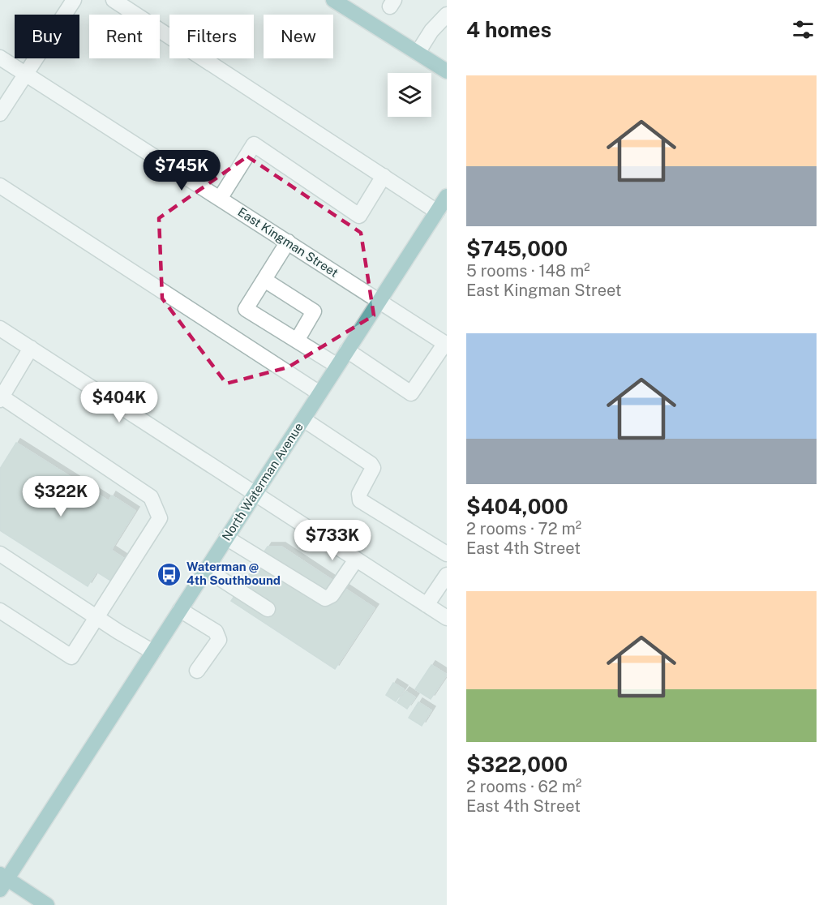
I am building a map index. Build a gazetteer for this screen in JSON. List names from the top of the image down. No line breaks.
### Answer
{"streets":{"main road":["North Waterman Avenue"],"street":["East Kingman Street"]},"crossings":[["East Kingman Street","North Waterman Avenue"]],"places":{"bus stop":["Waterman @ 4th Southbound"]},"page":{"heading":"4 homes","chip":["Buy","Rent","Filters","New"],"list":[{"name":"$745,000","note":"5 rooms · 148 m² · East Kingman Street"},{"name":"$404,000","note":"2 rooms · 72 m² · East 4th Street"},{"name":"$322,000","note":"2 rooms · 62 m² · East 4th Street"}],"price":["$745K","$404K","$322K","$733K"]}}
